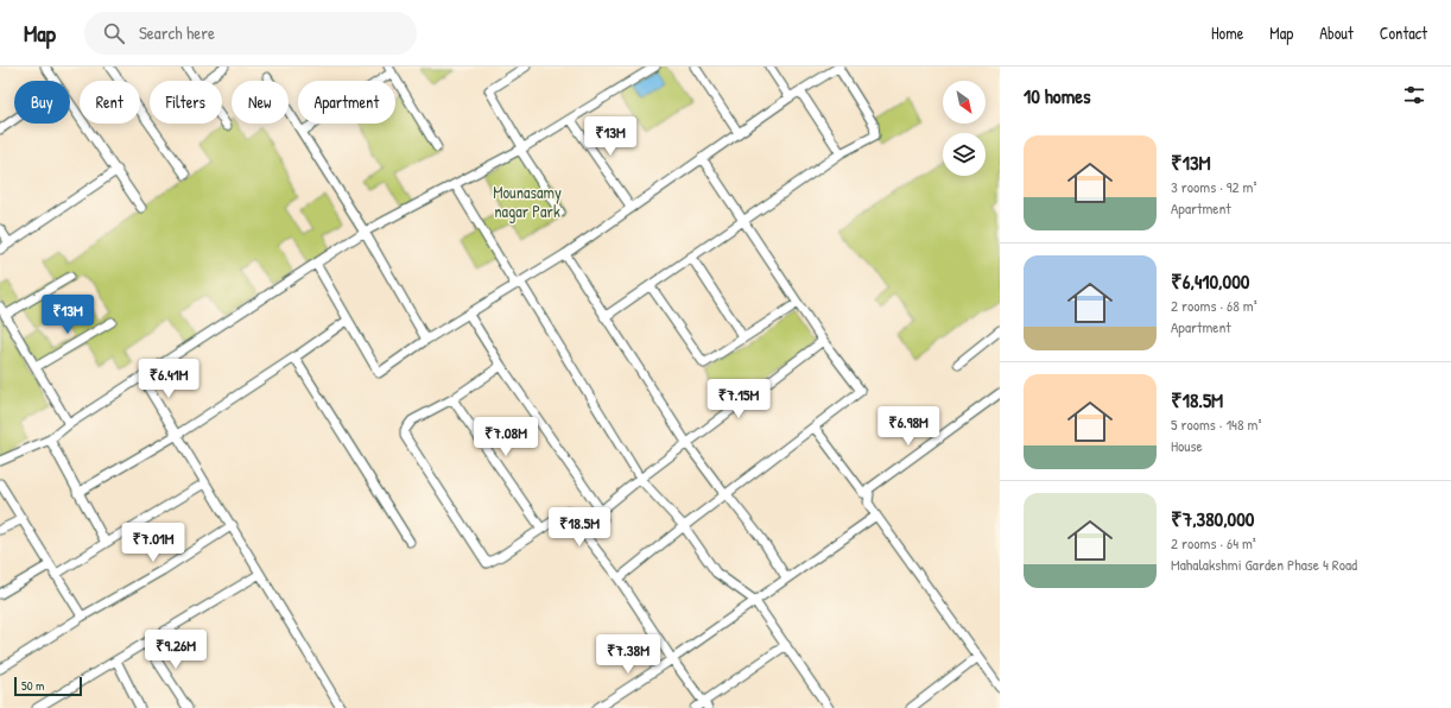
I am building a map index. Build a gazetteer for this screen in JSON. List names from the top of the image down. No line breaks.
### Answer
{"parks":["Mounasamy nagar Park"],"scale_bar":"50 m","north":"bottom right","page":{"header":"Map","search":"Search here","nav":["Home","Map","About","Contact"],"heading":"10 homes","chip":["Buy","Rent","Filters","New","Apartment"],"price":["₹13M","₹13M","₹6.41M","₹7.15M","₹6.98M","₹7.08M","₹18.5M","₹7.01M","₹9.26M","₹7.38M"],"list":[{"name":"₹13M","note":"3 rooms · 92 m² · Apartment"},{"name":"₹6,410,000","note":"2 rooms · 68 m² · Apartment"},{"name":"₹18.5M","note":"5 rooms · 148 m² · House"},{"name":"₹7,380,000","note":"2 rooms · 64 m² · Mahalakshmi Garden Phase 4 Road"}],"scale":"50 m"}}
